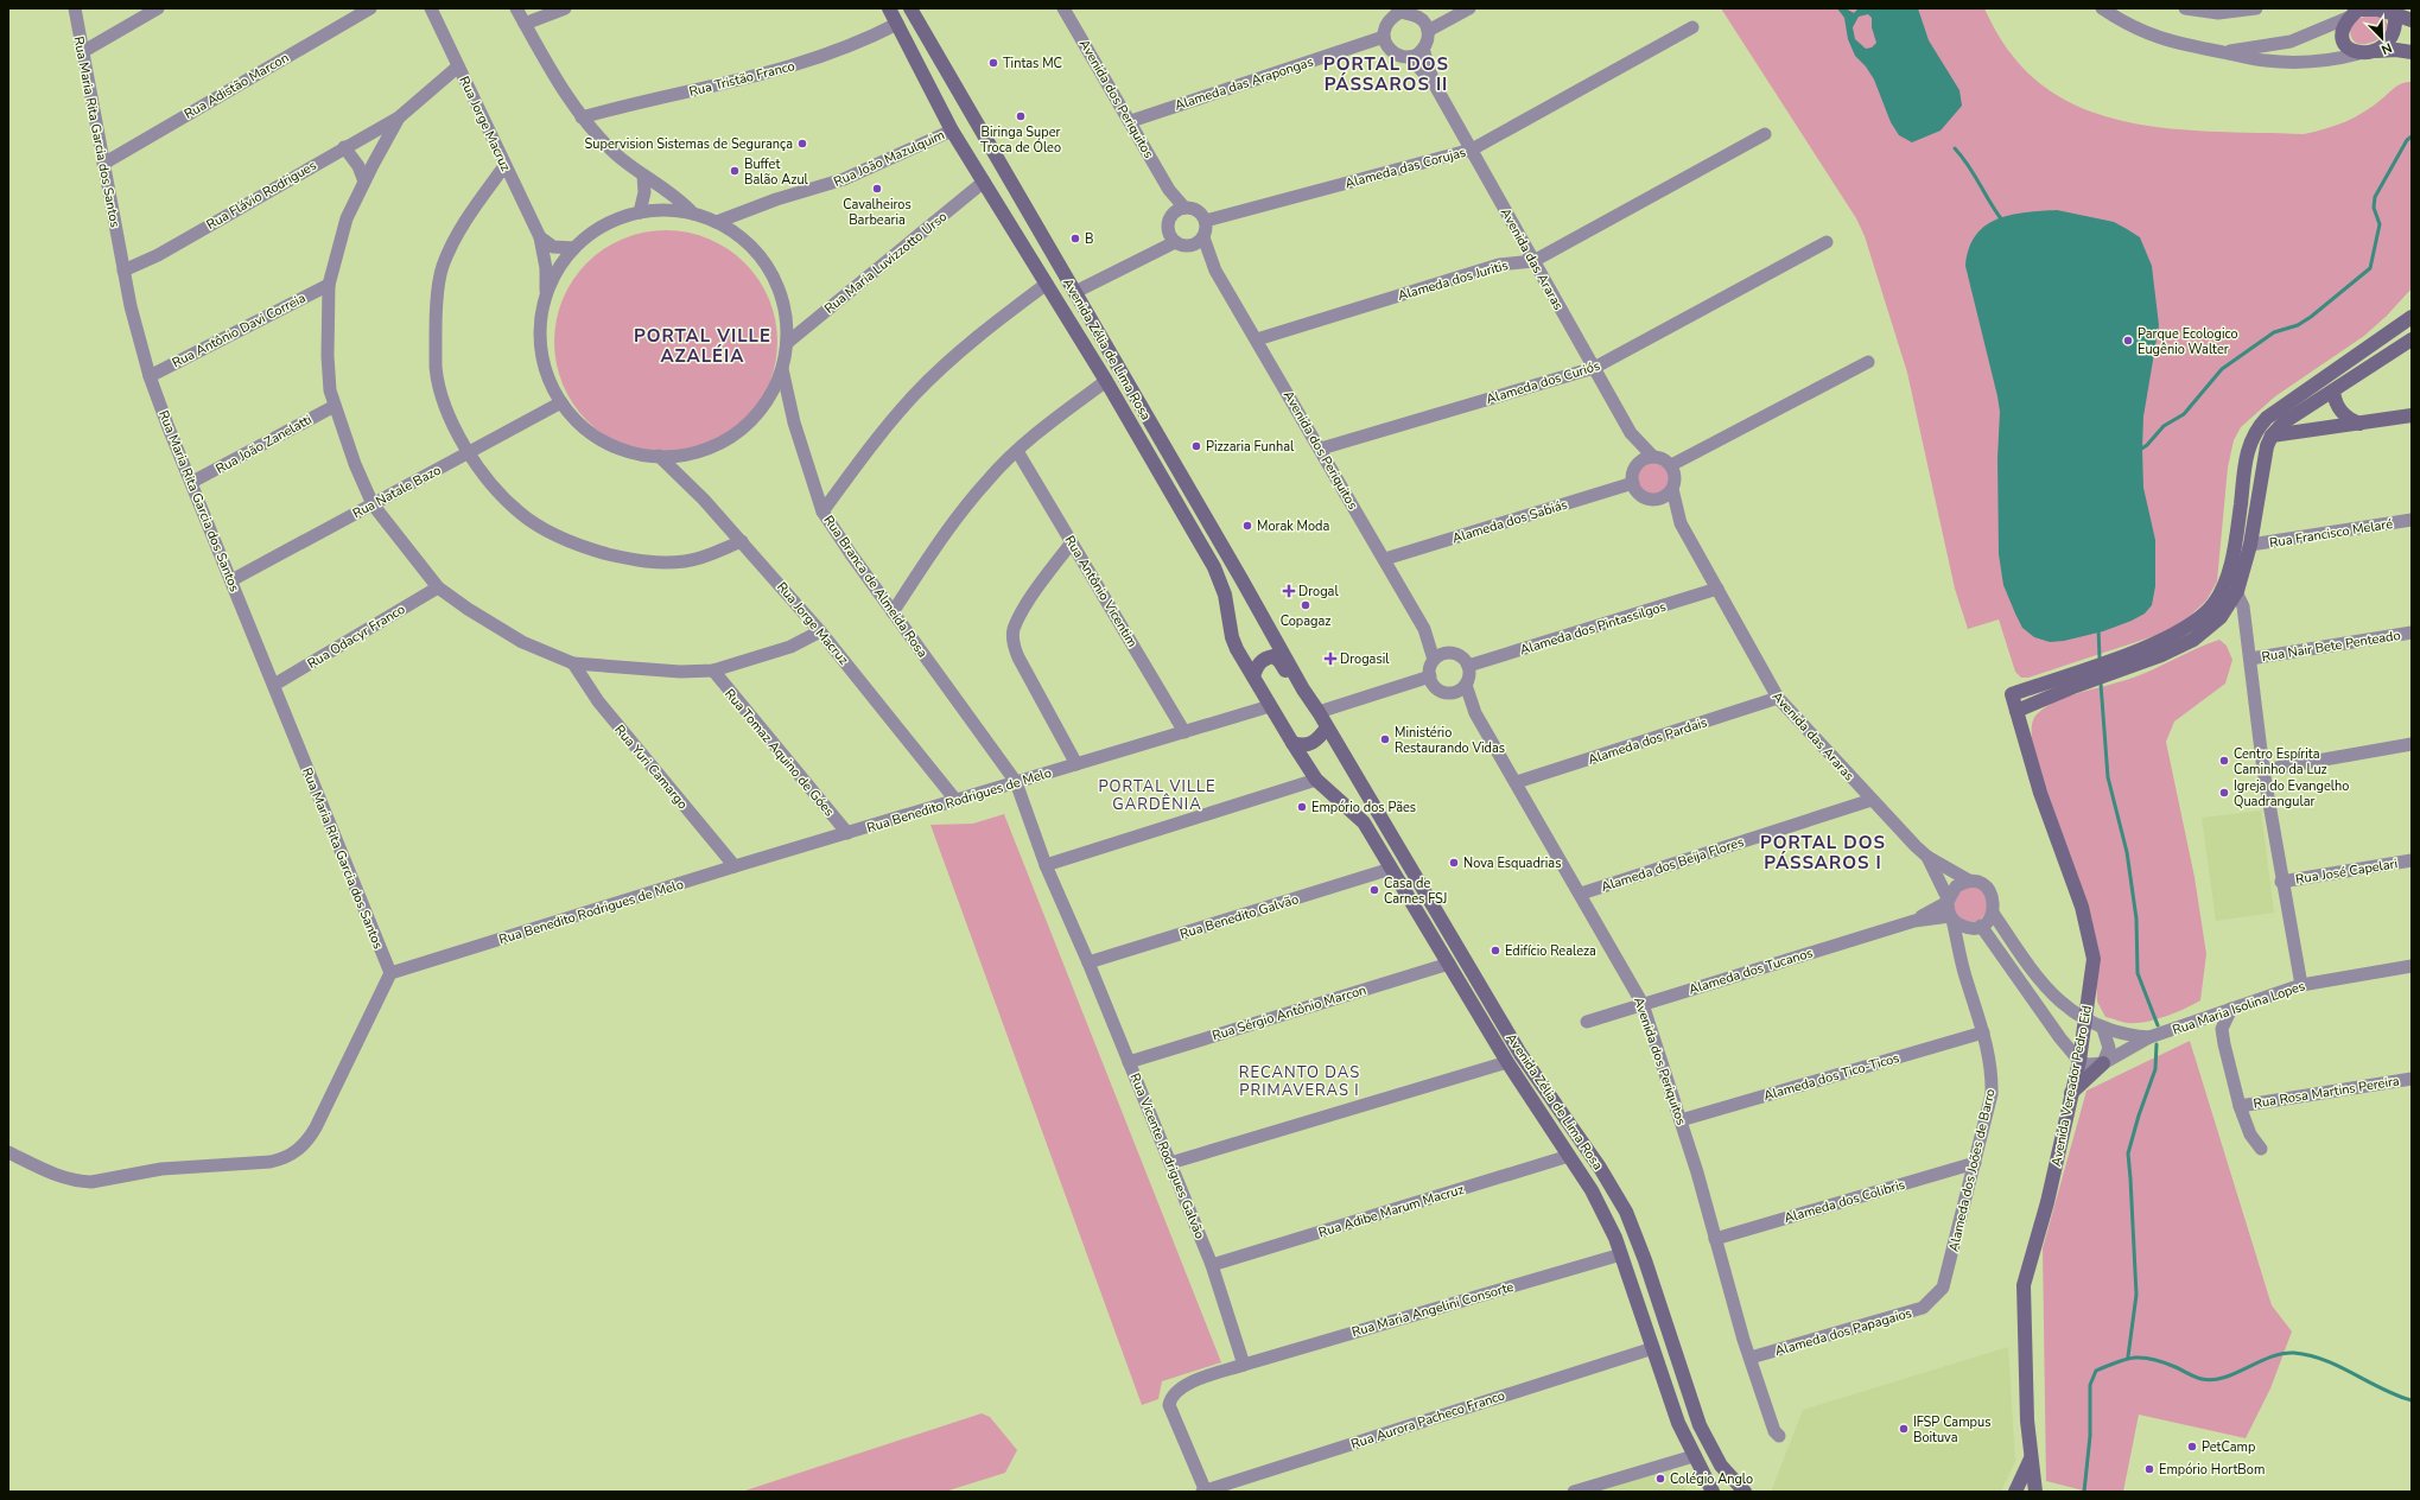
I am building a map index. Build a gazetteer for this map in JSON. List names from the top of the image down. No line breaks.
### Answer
{"streets":{"main road":["Avenida Zélia de Lima Rosa","Avenida Vereador Pedro Eid"],"street":["Rua Tristão Franco","Alameda das Arapongas","Rua Adistão Marcon","Avenida dos Periquitos","Rua Jorge Macruz","Rua Maria Rita Garcia dos Santos","Rua João Mazulquim","Alameda das Corujas","Rua Flávio Rodrigues","Avenida das Araras","Rua Maria Luvizzotto Urso","Alameda dos Juritis","Rua Antônio Davi Correia","Alameda dos Curiós","Rua João Zanelatti","Rua Natale Bazo","Alameda dos Sabiás","Rua Francisco Melaré","Rua Branca de Almeida Rosa","Rua Antônio Vicentim","Alameda dos Pintassilgos","Rua Odacyr Franco","Rua Nair Bete Penteado","Alameda dos Pardais","Rua Tomaz Aquino de Góes","Rua Yuri Camargo","Rua Benedito Rodrigues de Melo","Alameda dos Beija Flores","Rua José Capelari","Rua Benedito Galvão","Alameda dos Tucanos","Rua Maria Isolina Lopes","Rua Sérgio Antônio Marcon","Alameda dos Tico-Ticos","Rua Rosa Martins Pereira","Rua Vicente Rodrigues Galvão","Alameda dos Joões de Barro","Alameda dos Colibris","Rua Adibe Marum Macruz","Rua Maria Angelini Consorte","Alameda dos Papagaios","Rua Aurora Pacheco Franco"]},"crossings":[["Rua Tristão Franco","Avenida Zélia de Lima Rosa"],["Rua Tristão Franco","Rua Branca de Almeida Rosa"],["Alameda das Arapongas","Avenida dos Periquitos"],["Rua Adistão Marcon","Rua Maria Rita Garcia dos Santos"],["Avenida dos Periquitos","Alameda das Corujas"],["Avenida dos Periquitos","Alameda dos Juritis"],["Avenida dos Periquitos","Alameda dos Curiós"],["Avenida dos Periquitos","Alameda dos Sabiás"],["Avenida dos Periquitos","Alameda dos Pardais"],["Avenida dos Periquitos","Alameda dos Beija Flores"],["Avenida dos Periquitos","Alameda dos Tucanos"],["Avenida dos Periquitos","Alameda dos Tico-Ticos"],["Avenida dos Periquitos","Alameda dos Colibris"],["Avenida dos Periquitos","Alameda dos Papagaios"],["Rua Jorge Macruz","Rua Natale Bazo"],["Rua Jorge Macruz","Rua Branca de Almeida Rosa"],["Rua Jorge Macruz","Rua Benedito Rodrigues de Melo"],["Rua Maria Rita Garcia dos Santos","Rua Flávio Rodrigues"],["Rua Maria Rita Garcia dos Santos","Rua Antônio Davi Correia"],["Rua Maria Rita Garcia dos Santos","Rua João Zanelatti"],["Rua Maria Rita Garcia dos Santos","Rua Natale Bazo"],["Rua Maria Rita Garcia dos Santos","Rua Odacyr Franco"],["Rua Maria Rita Garcia dos Santos","Rua Benedito Rodrigues de Melo"],["Rua João Mazulquim","Avenida Zélia de Lima Rosa"],["Rua João Mazulquim","Rua Branca de Almeida Rosa"],["Alameda das Corujas","Avenida das Araras"],["Avenida das Araras","Alameda dos Juritis"],["Avenida das Araras","Alameda dos Curiós"],["Avenida das Araras","Alameda dos Pintassilgos"],["Avenida das Araras","Alameda dos Pardais"],["Avenida das Araras","Alameda dos Beija Flores"],["Avenida das Araras","Rua Maria Isolina Lopes"],["Avenida das Araras","Alameda dos Joões de Barro"],["Rua Maria Luvizzotto Urso","Avenida Zélia de Lima Rosa"],["Rua Maria Luvizzotto Urso","Rua Branca de Almeida Rosa"],["Avenida Zélia de Lima Rosa","Rua Benedito Rodrigues de Melo"],["Avenida Zélia de Lima Rosa","Rua Benedito Galvão"],["Avenida Zélia de Lima Rosa","Rua Sérgio Antônio Marcon"],["Avenida Zélia de Lima Rosa","Rua Adibe Marum Macruz"],["Avenida Zélia de Lima Rosa","Rua Maria Angelini Consorte"],["Avenida Zélia de Lima Rosa","Rua Aurora Pacheco Franco"],["Rua Branca de Almeida Rosa","Rua Benedito Rodrigues de Melo"],["Rua Branca de Almeida Rosa","Rua Vicente Rodrigues Galvão"],["Rua Antônio Vicentim","Rua Benedito Rodrigues de Melo"],["Rua Tomaz Aquino de Góes","Rua Benedito Rodrigues de Melo"],["Rua Yuri Camargo","Rua Benedito Rodrigues de Melo"],["Rua Benedito Rodrigues de Melo","Rua Vicente Rodrigues Galvão"],["Rua Benedito Galvão","Rua Vicente Rodrigues Galvão"],["Rua Maria Isolina Lopes","Avenida Vereador Pedro Eid"],["Rua Maria Isolina Lopes","Alameda dos Joões de Barro"],["Rua Sérgio Antônio Marcon","Rua Vicente Rodrigues Galvão"],["Alameda dos Tico-Ticos","Alameda dos Joões de Barro"],["Rua Vicente Rodrigues Galvão","Rua Adibe Marum Macruz"],["Rua Vicente Rodrigues Galvão","Rua Maria Angelini Consorte"],["Alameda dos Joões de Barro","Alameda dos Colibris"],["Alameda dos Joões de Barro","Alameda dos Papagaios"]],"districts":["PORTAL DOS PÁSSAROS II","PORTAL VILLE AZALÉIA","PORTAL VILLE GARDÊNIA","PORTAL DOS PÁSSAROS I","RECANTO DAS PRIMAVERAS I"],"places":{"other":["Tintas MC","Biringa Super Troca de Óleo","Supervision Sistemas de Segurança","Buffet Balão Azul","Cavalheiros Barbearia","B","Parque Ecologico Eugênio Walter","Pizzaria Funhal","Morak Moda","Copagaz","Ministério Restaurando Vidas","Centro Espírita Caminho da Luz","Igreja do Evangelho Quadrangular","Empório dos Pães","Nova Esquadrias","Casa de Carnes FSJ","Edifício Realeza","IFSP Campus Boituva","PetCamp","Empório HortBom","Colégio Anglo"],"health":["Drogal","Drogasil"]},"north":"bottom right"}
